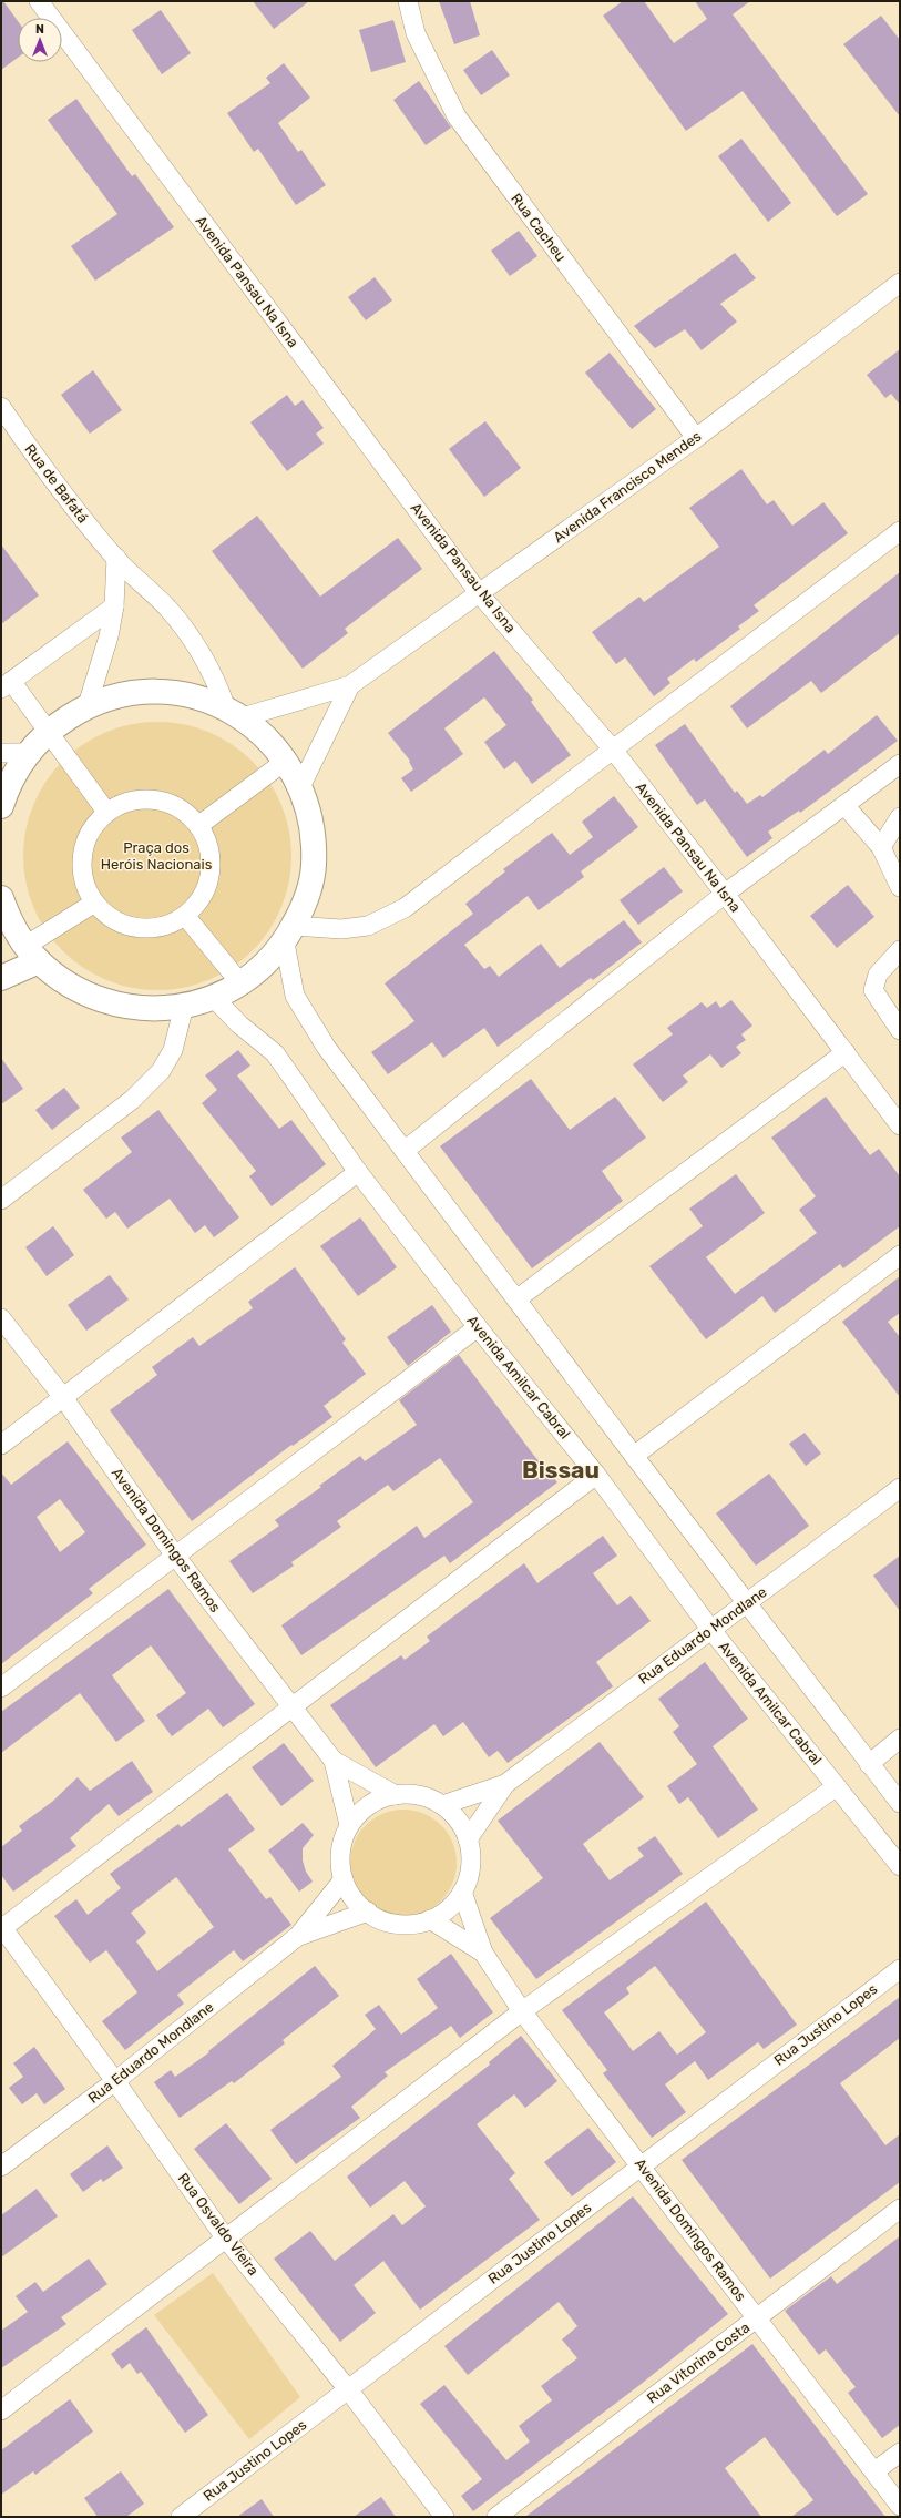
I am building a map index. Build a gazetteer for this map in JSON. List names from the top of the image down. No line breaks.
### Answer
{"streets":{"street":["Rua Cacheu","Avenida Pansau Na Isna","Rua de Bafatá","Avenida Francisco Mendes","Avenida Amilcar Cabral","Avenida Domingos Ramos","Rua Eduardo Mondlane","Rua Justino Lopes","Rua Osvaldo Vieira","Rua Vitorina Costa"]},"crossings":[["Rua Cacheu","Avenida Francisco Mendes"],["Avenida Pansau Na Isna","Avenida Francisco Mendes"],["Avenida Amilcar Cabral","Rua Eduardo Mondlane"],["Avenida Domingos Ramos","Rua Eduardo Mondlane"],["Avenida Domingos Ramos","Rua Justino Lopes"],["Avenida Domingos Ramos","Rua Vitorina Costa"],["Rua Eduardo Mondlane","Rua Osvaldo Vieira"],["Rua Justino Lopes","Rua Osvaldo Vieira"]],"districts":["Bissau"],"parks":["Praça dos Heróis Nacionais"],"north":"top"}
